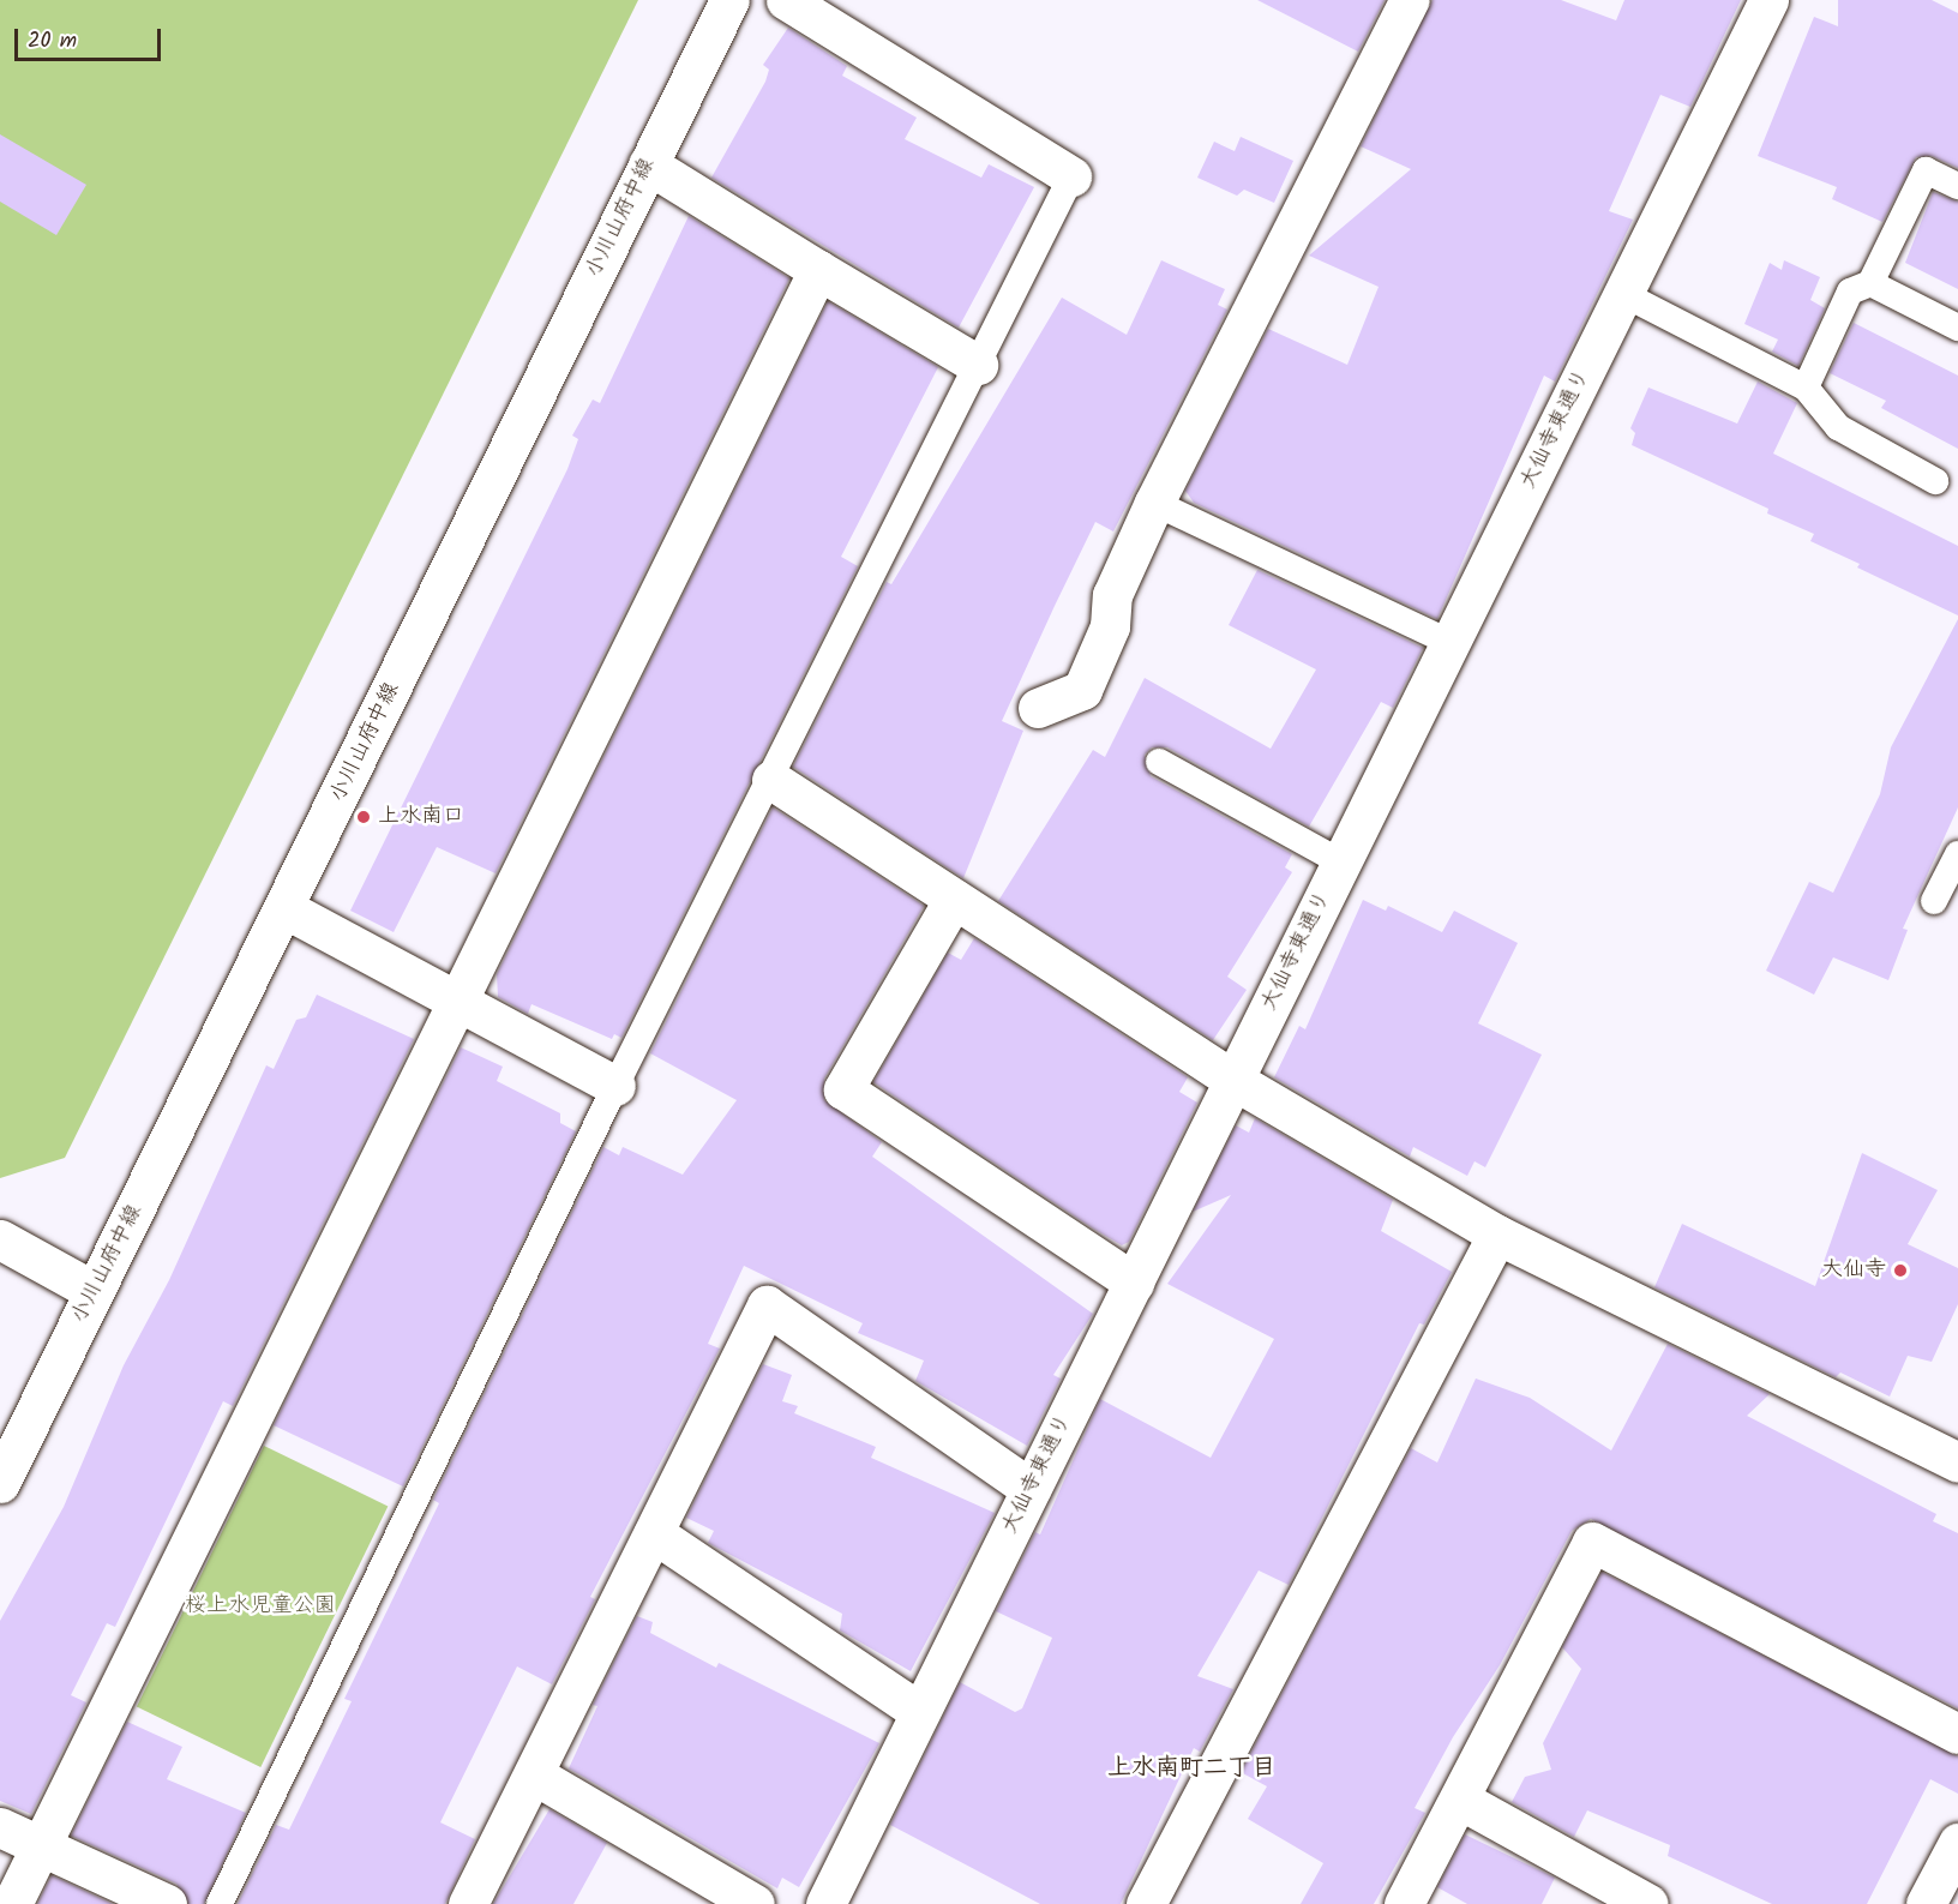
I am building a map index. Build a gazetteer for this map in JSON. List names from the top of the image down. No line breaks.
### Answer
{"streets":{"street":["小川山府中線","大仙寺東通り"]},"districts":["上水南町二丁目"],"parks":["桜上水児童公園"],"places":["上水南口","大仙寺"],"scale_bar":"20 m"}
